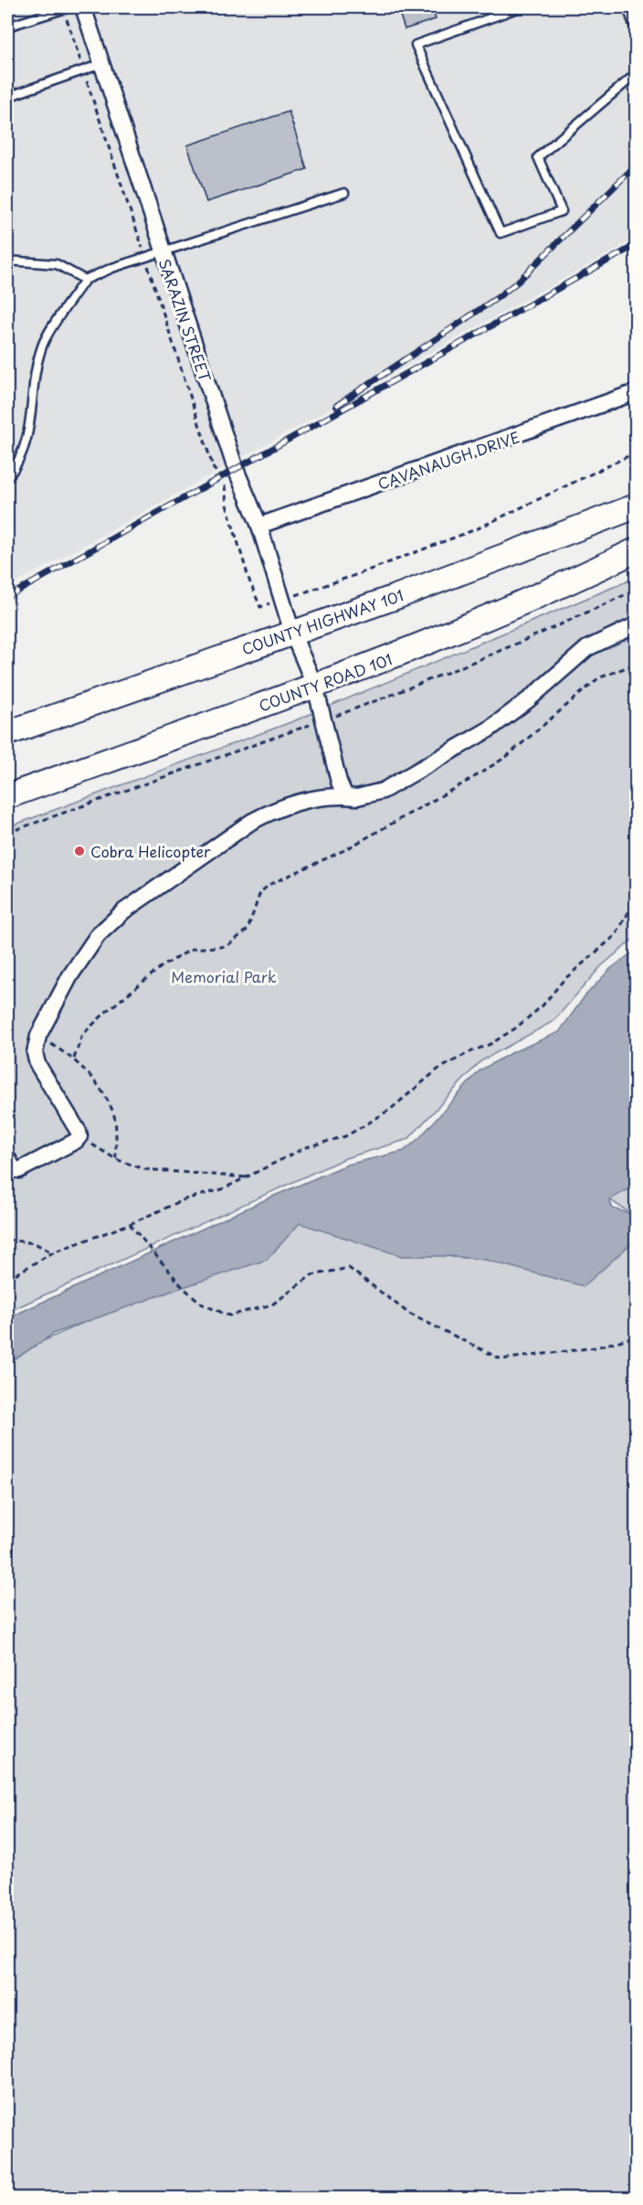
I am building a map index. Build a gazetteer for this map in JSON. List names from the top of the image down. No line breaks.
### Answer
{"streets":{"main road":["COUNTY HIGHWAY 101","COUNTY ROAD 101"],"street":["SARAZIN STREET","CAVANAUGH DRIVE"]},"crossings":[["SARAZIN STREET","CAVANAUGH DRIVE"],["SARAZIN STREET","COUNTY HIGHWAY 101"],["SARAZIN STREET","COUNTY ROAD 101"]],"parks":["Memorial Park"],"places":["Cobra Helicopter"]}
